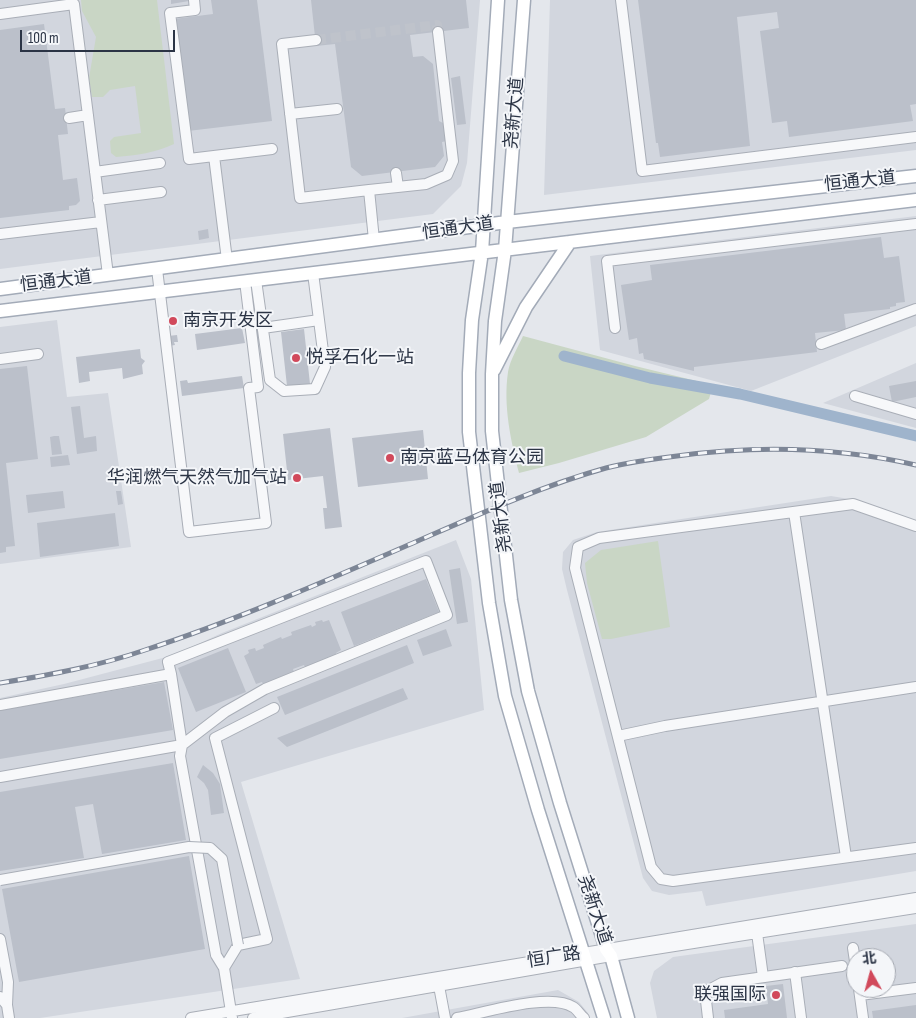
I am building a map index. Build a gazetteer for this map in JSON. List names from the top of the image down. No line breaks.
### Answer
{"streets":{"main road":["尧新大道","恒通大道"],"street":["恒广路"]},"crossings":[["尧新大道","恒通大道"],["尧新大道","恒广路"]],"places":["南京开发区","悦孚石化一站","南京蓝马体育公园","华润燃气天然气加气站","联强国际"],"scale_bar":"100 m","north":"top"}
